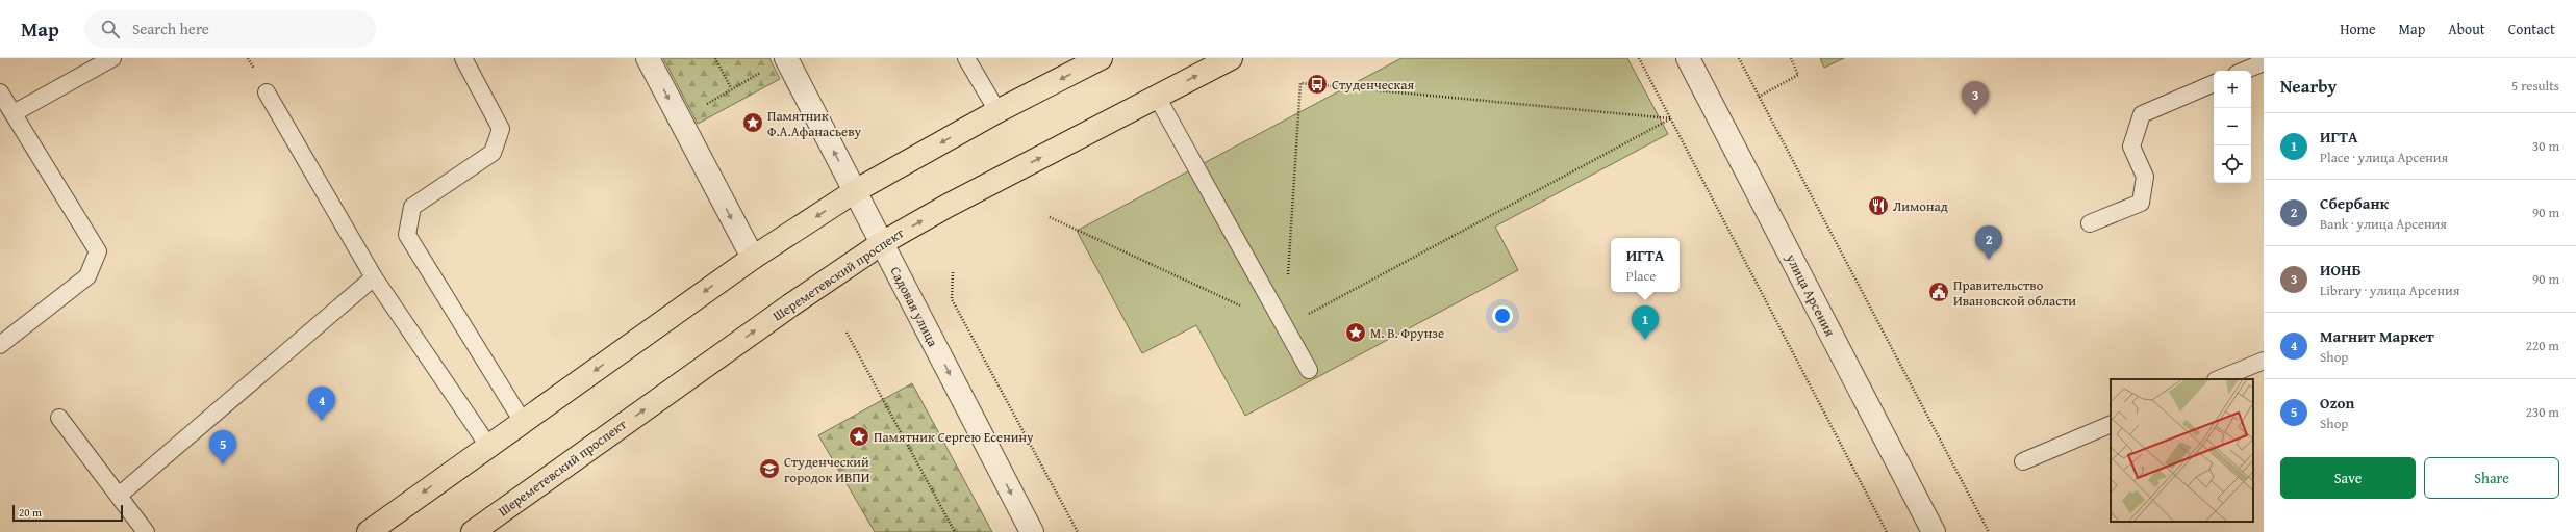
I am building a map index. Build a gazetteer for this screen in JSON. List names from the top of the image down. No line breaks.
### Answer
{"streets":{"main road":["Шереметевский проспект"],"street":["улица Арсения","Садовая улица"]},"crossings":[["Шереметевский проспект","Садовая улица"]],"places":{"bus stop":["Студенческая"],"place":["Памятник Ф.А.Афанасьеву","М. В. Фрунзе","Памятник Сергею Есенину"],"restaurant":["Лимонад"],"public building":["Правительство Ивановской области"],"school or university":["Студенческий городок ИВПИ"]},"scale_bar":"20 m","page":{"header":"Map","search":"Search here","nav":["Home","Map","About","Contact"],"heading":["Nearby","5 results"],"map_buttons":["+","−"],"pins":["3","2","1","4","5"],"list":[{"mark":"1","name":"ИГТА","note":"Place · улица Арсения","value":"30 m"},{"mark":"2","name":"Сбербанк","note":"Bank · улица Арсения","value":"90 m"},{"mark":"3","name":"ИОНБ","note":"Library · улица Арсения","value":"90 m"},{"mark":"4","name":"Магнит Маркет","note":"Shop","value":"220 m"},{"mark":"5","name":"Ozon","note":"Shop","value":"230 m"}],"popup":["ИГТА","Place"],"buttons":["Save","Share"],"scale":"20 m"}}
